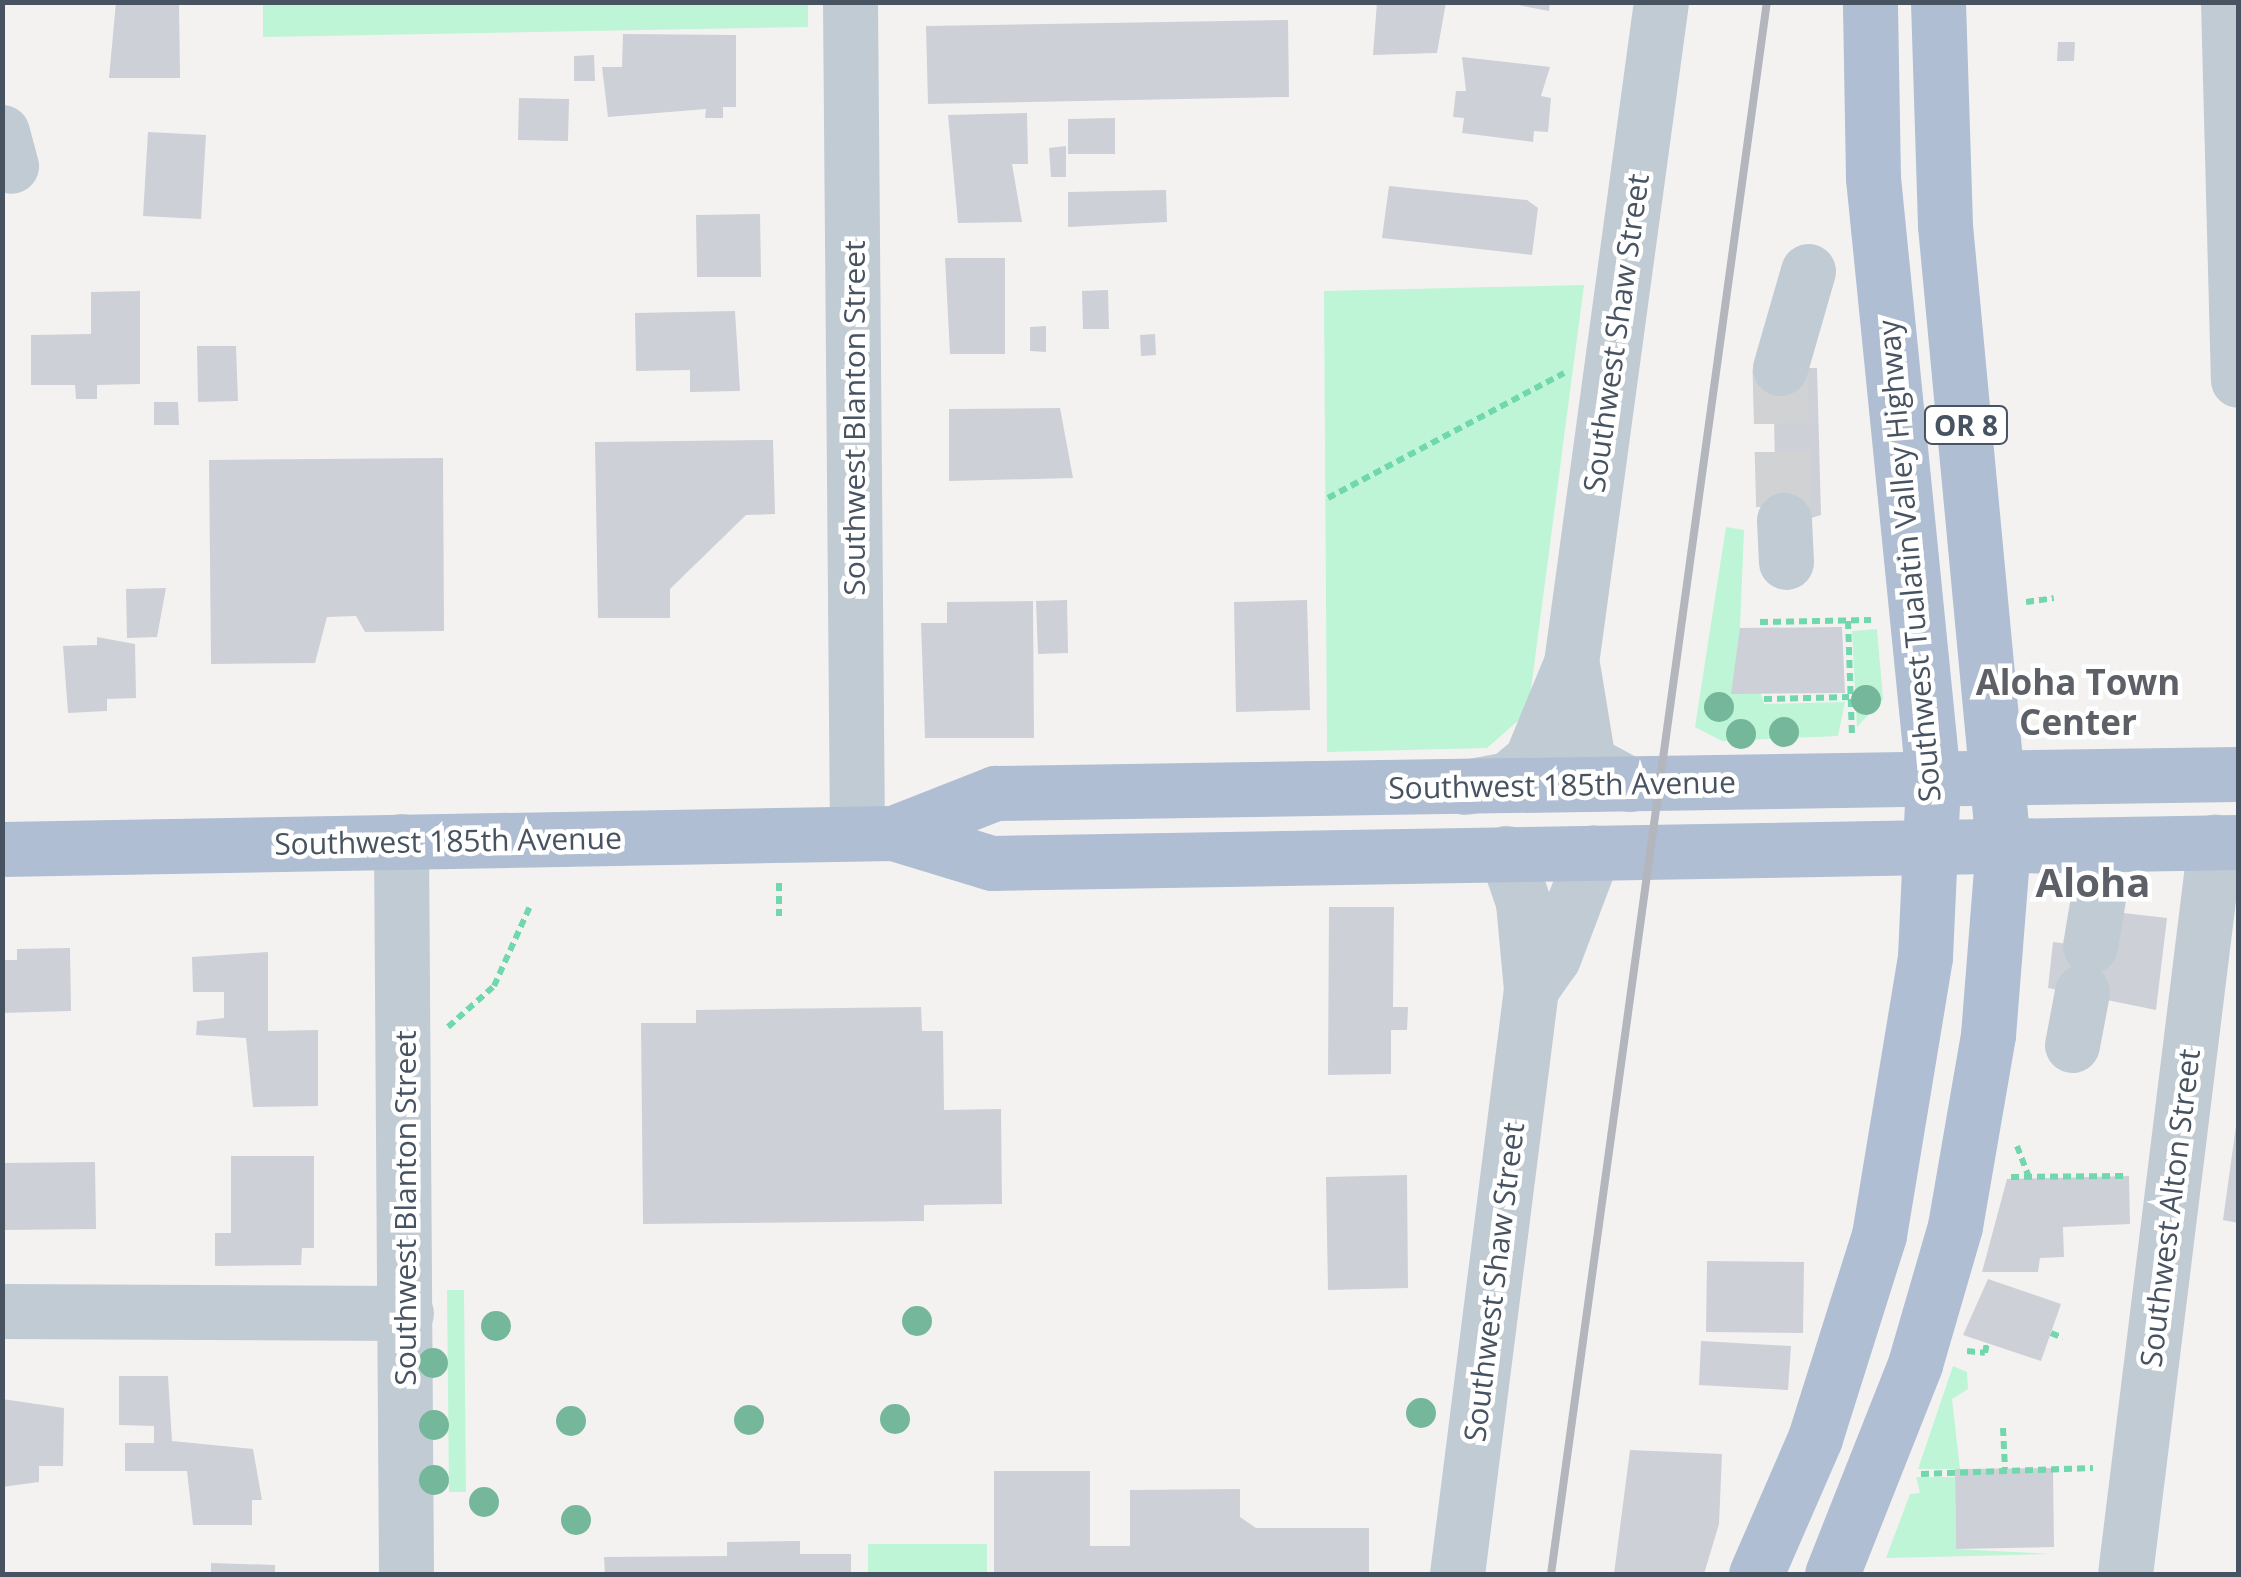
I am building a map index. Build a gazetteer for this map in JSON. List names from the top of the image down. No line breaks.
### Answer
{"streets":{"main road":["OR 8","Southwest Tualatin Valley Highway","Southwest 185th Avenue"],"street":["Southwest Shaw Street","Southwest Blanton Street","Southwest Alton Street"]},"crossings":[["Southwest Shaw Street","Southwest 185th Avenue"],["Southwest Blanton Street","Southwest 185th Avenue"],["OR 8","Southwest 185th Avenue"],["Southwest Tualatin Valley Highway","Southwest 185th Avenue"],["Southwest 185th Avenue","Southwest Alton Street"]],"districts":["Aloha Town Center","Aloha"]}
